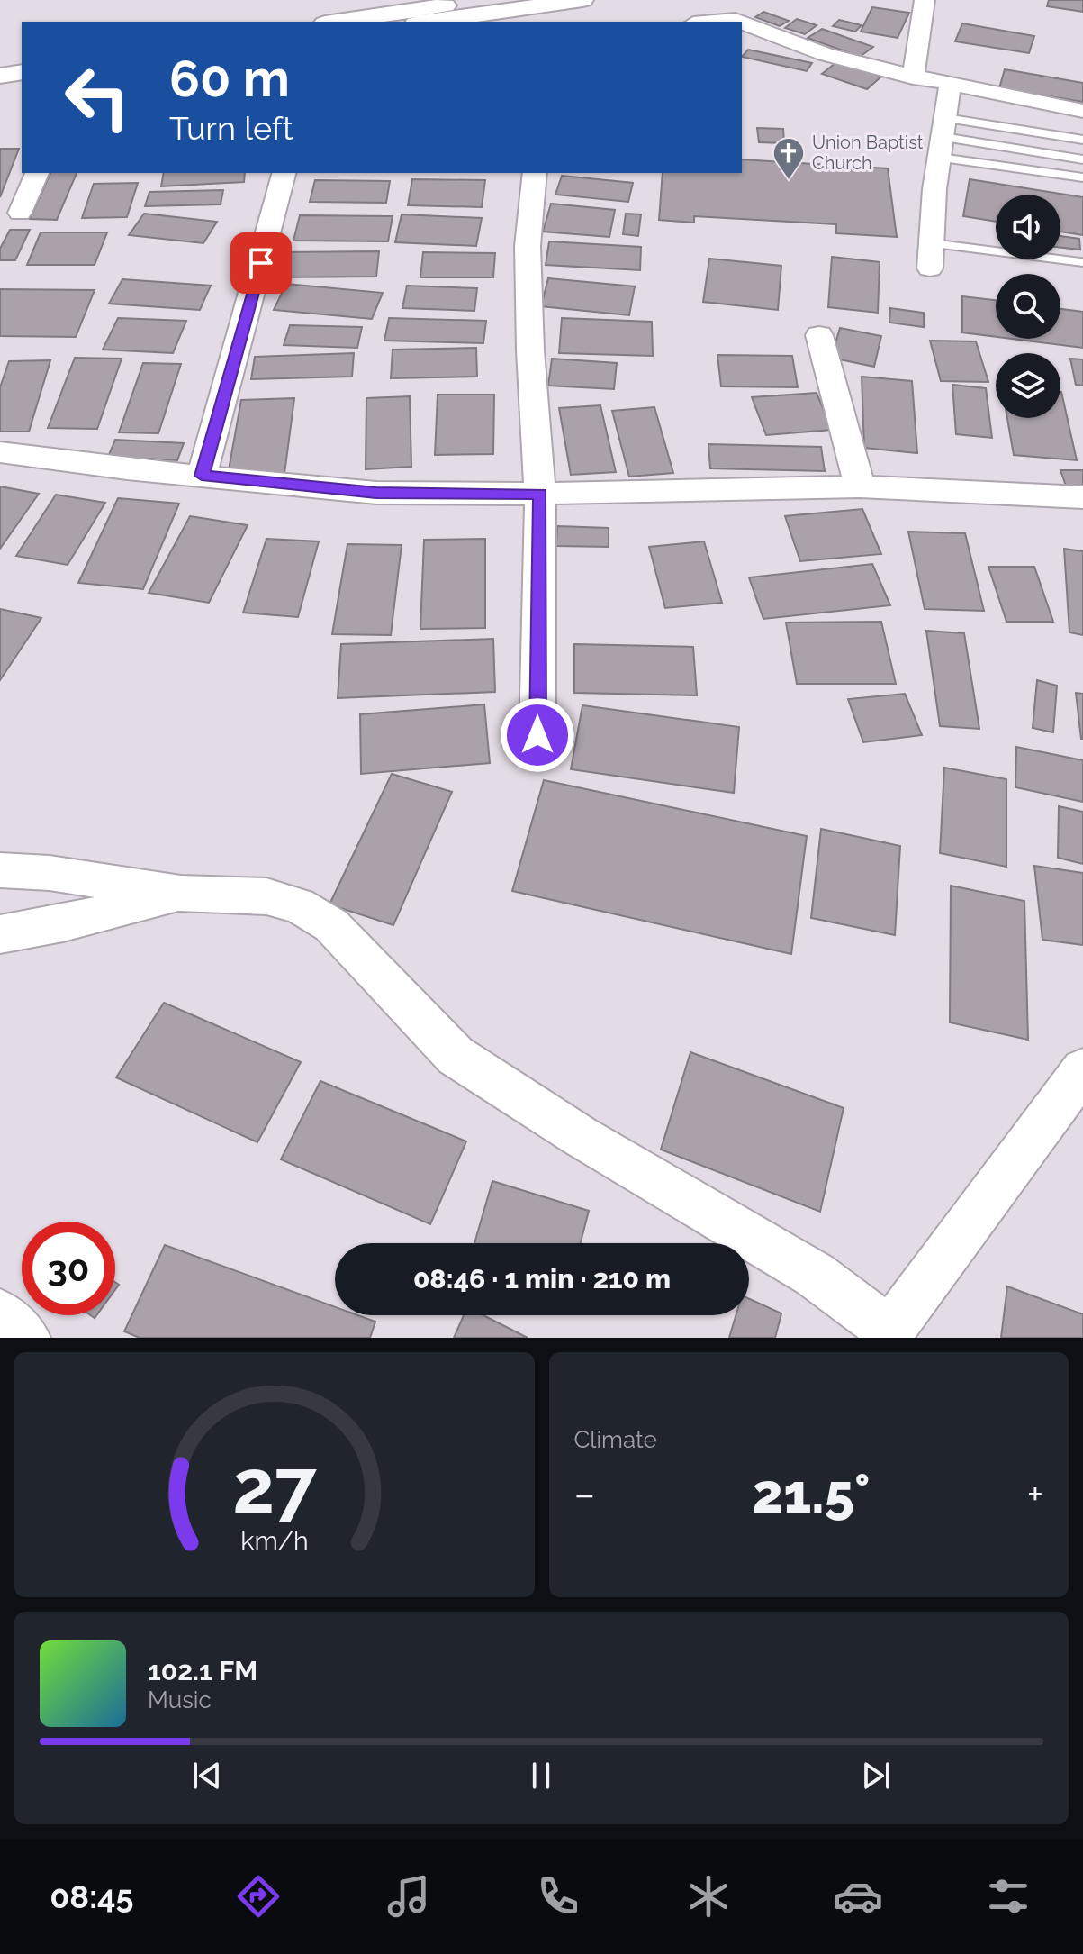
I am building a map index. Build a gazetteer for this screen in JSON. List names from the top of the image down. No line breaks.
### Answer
{"places":{"church":["Union Baptist Church"]},"page":{"turn":["60 m","Turn left"],"limit":"30","trip":"08:46 · 1 min · 210 m","tile":"Climate","heat":["−","21.5°","+"],"song":["102.1 FM","Music"],"tabs":"08:45","gauge":["27","km/h"]}}
